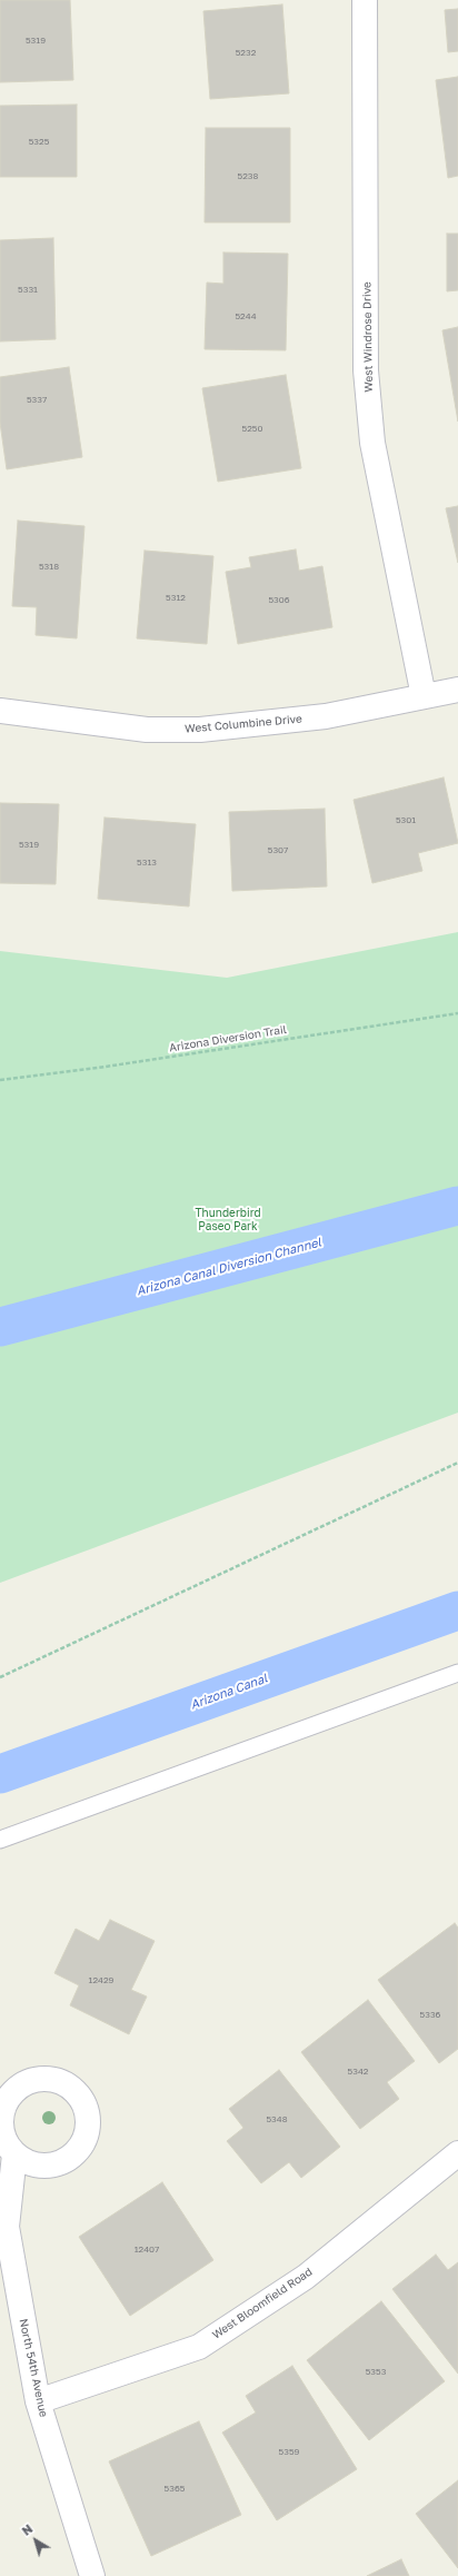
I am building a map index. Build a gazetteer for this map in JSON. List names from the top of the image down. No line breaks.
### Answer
{"streets":{"street":["West Windrose Drive","West Columbine Drive","West Bloomfield Road","North 54th Avenue"],"path":["Arizona Diversion Trail"]},"crossings":[["West Windrose Drive","West Columbine Drive"],["West Bloomfield Road","North 54th Avenue"]],"water":["Arizona Canal Diversion Channel","Arizona Canal"],"parks":["Thunderbird Paseo Park"],"house_numbers":["5319","5232","5325","5238","5331","5244","5337","5250","5318","5312","5306","5301","5319","5307","5313","12429","5336","5342","5348","12407","5353","5359","5365"],"north":"top left"}
